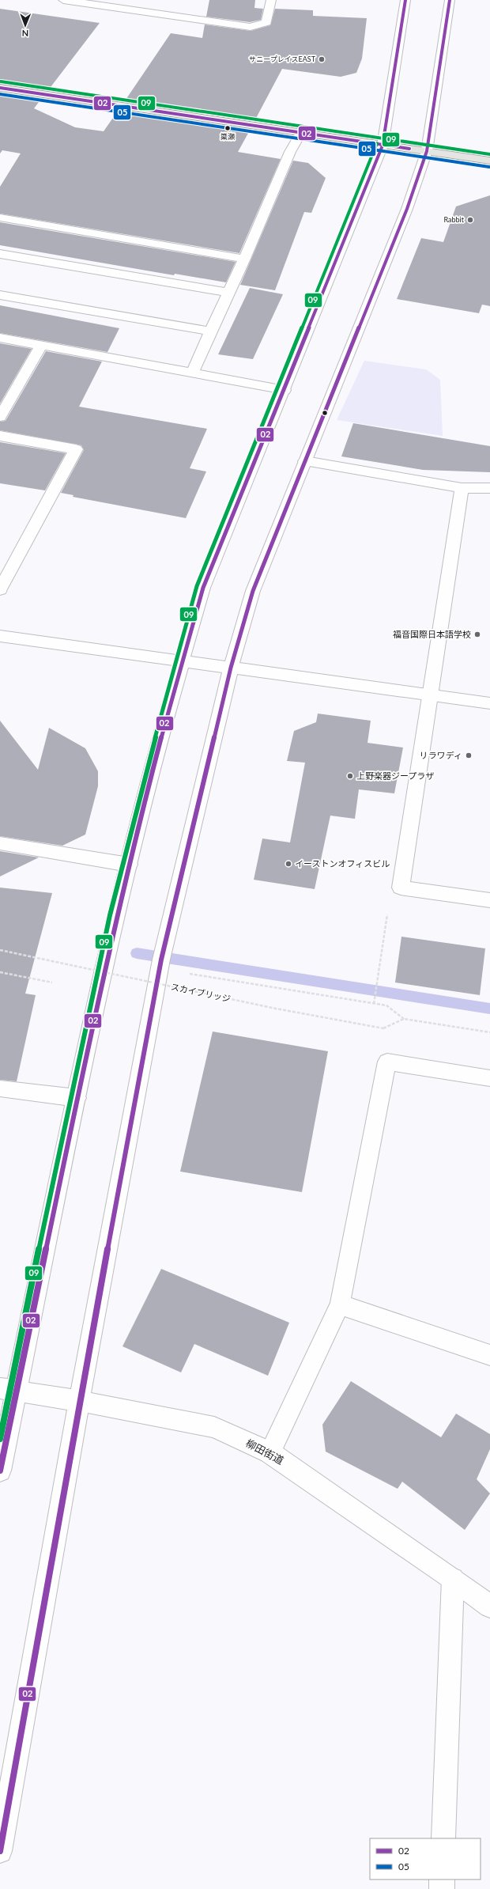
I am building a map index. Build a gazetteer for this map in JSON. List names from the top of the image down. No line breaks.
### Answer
{"streets":{"street":["柳田街道"],"path":["スカイブリッジ"]},"places":["サニープレイスEAST","簗瀬","Rabbit","福音国際日本語学校","リラワディ","上野楽器ジープラザ","イーストンオフィスビル"],"lines":["transit line 02","transit line 09","transit line 05"],"legend":["02","05"],"north":"bottom"}
